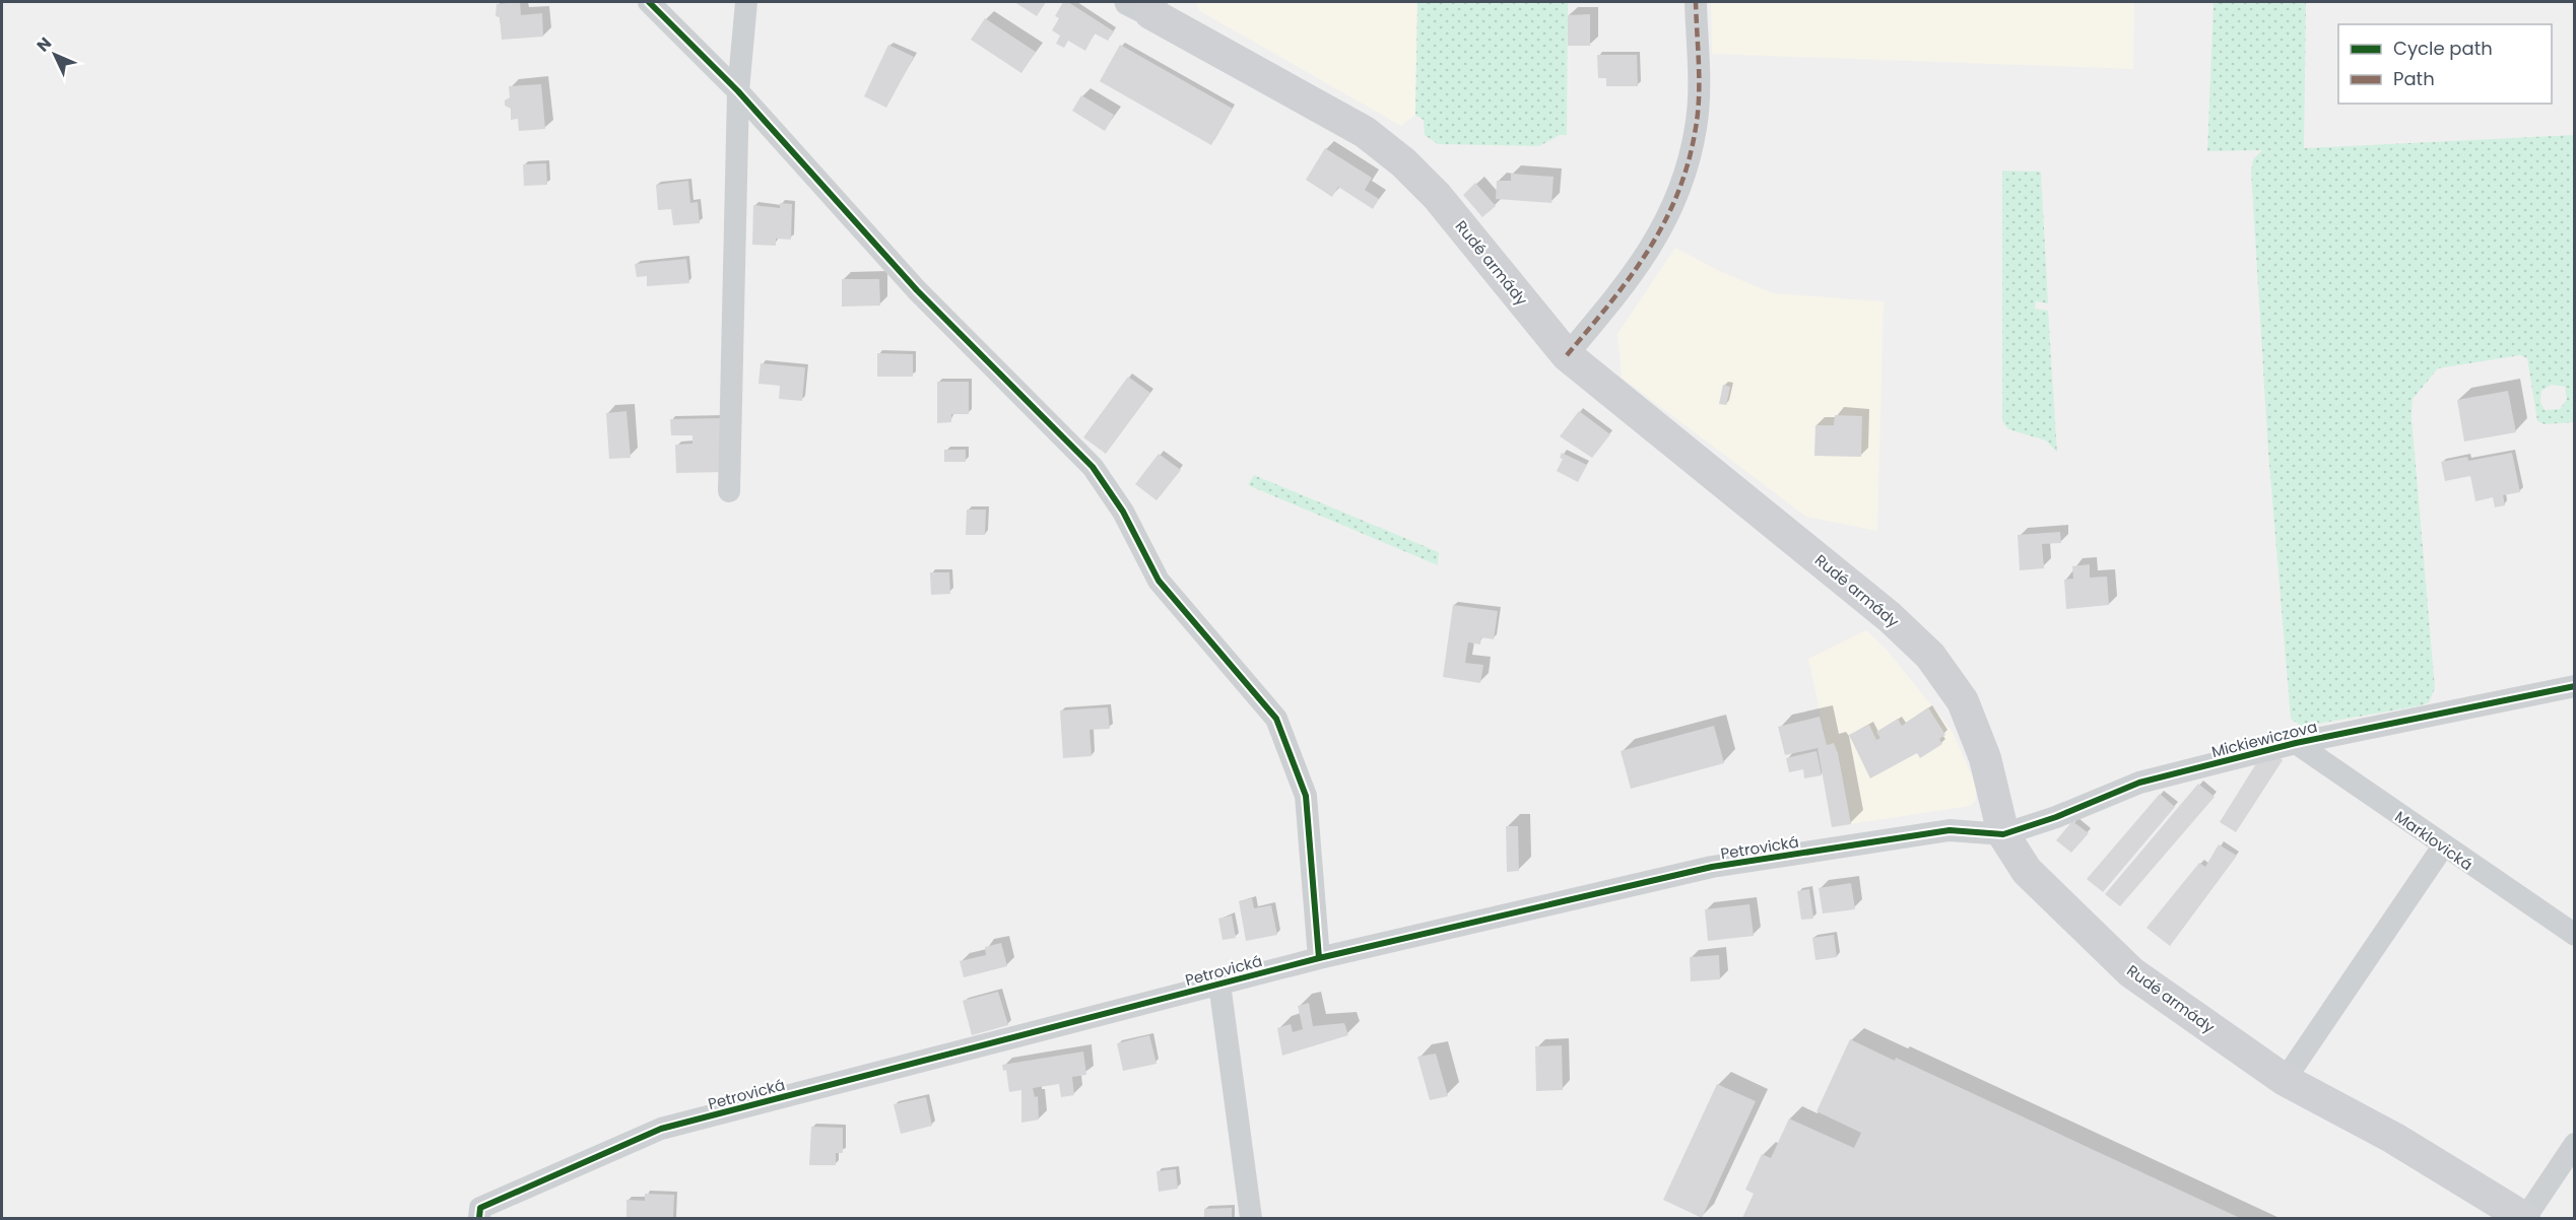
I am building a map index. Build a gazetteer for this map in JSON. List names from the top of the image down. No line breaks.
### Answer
{"streets":{"main road":["Rudé armády"],"street":["Mickiewiczova","Marklovická","Petrovická"]},"crossings":[["Rudé armády","Mickiewiczova"],["Rudé armády","Petrovická"],["Mickiewiczova","Marklovická"],["Mickiewiczova","Petrovická"]],"legend":["Cycle path","Path"],"north":"top left"}
